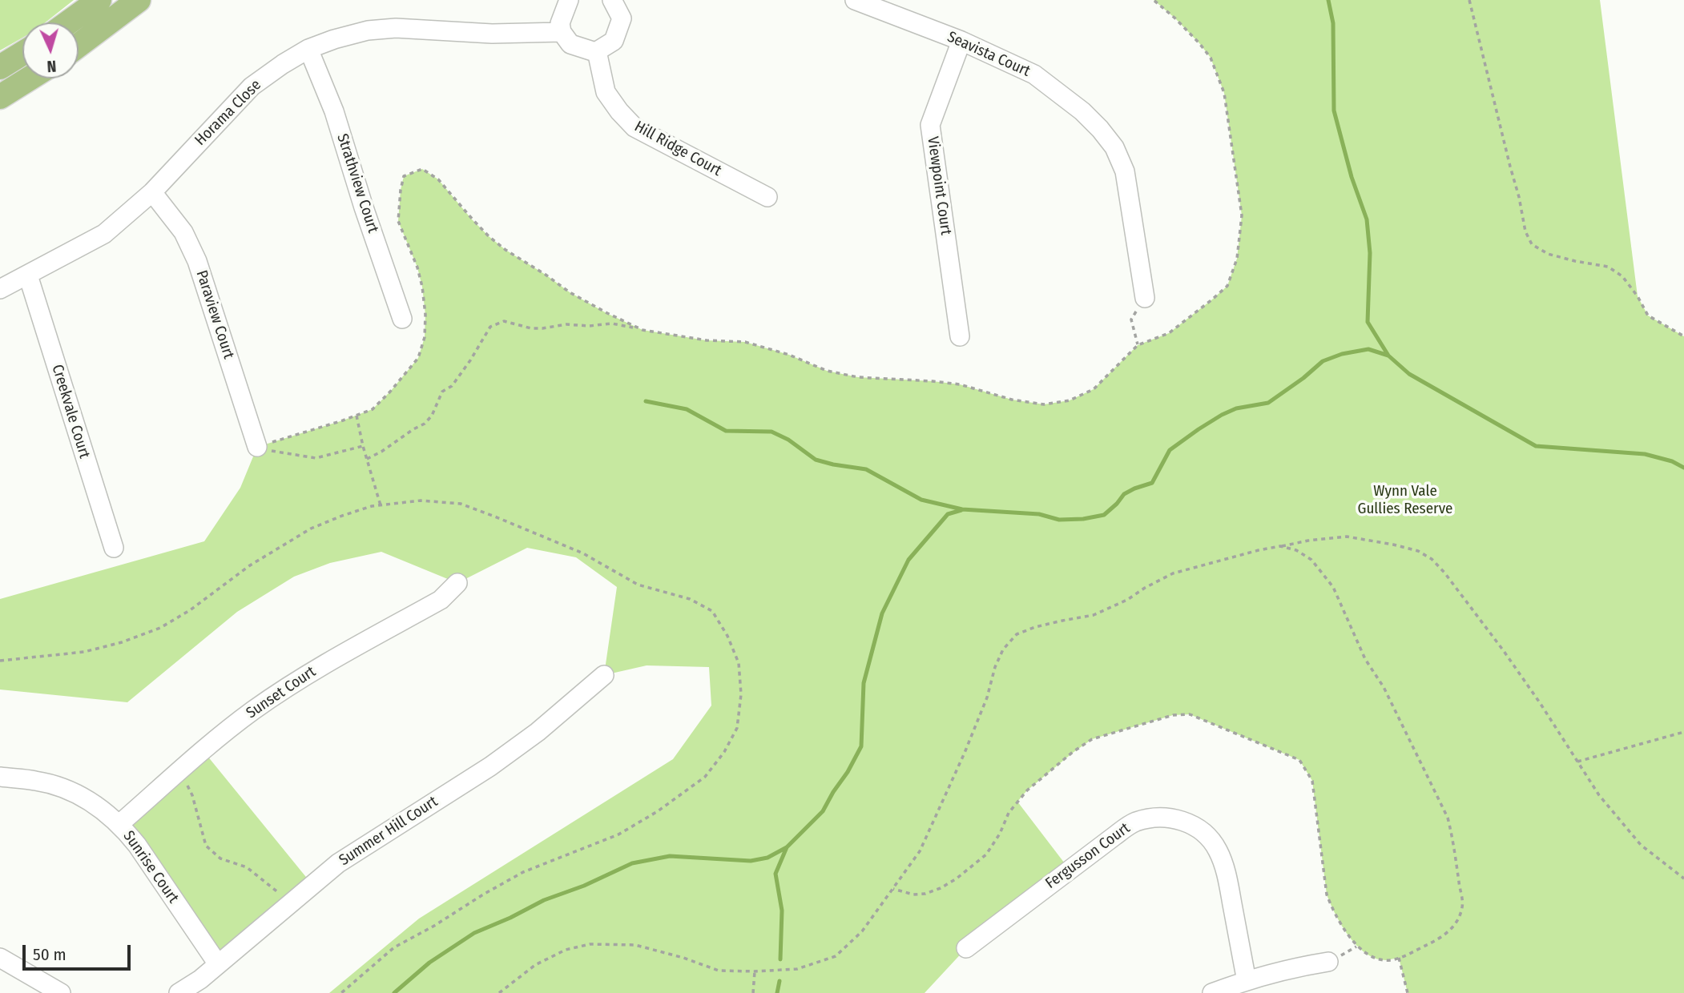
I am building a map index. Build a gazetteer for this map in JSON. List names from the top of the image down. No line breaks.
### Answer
{"streets":{"street":["Seavista Court","Horama Close","Hill Ridge Court","Strathview Court","Viewpoint Court","Paraview Court","Creekvale Court","Sunset Court","Summer Hill Court","Fergusson Court","Sunrise Court"]},"crossings":[["Seavista Court","Viewpoint Court"],["Horama Close","Strathview Court"],["Horama Close","Paraview Court"],["Horama Close","Creekvale Court"],["Sunset Court","Sunrise Court"],["Summer Hill Court","Sunrise Court"]],"parks":["Wynn Vale Gullies Reserve"],"scale_bar":"50 m","north":"bottom"}
